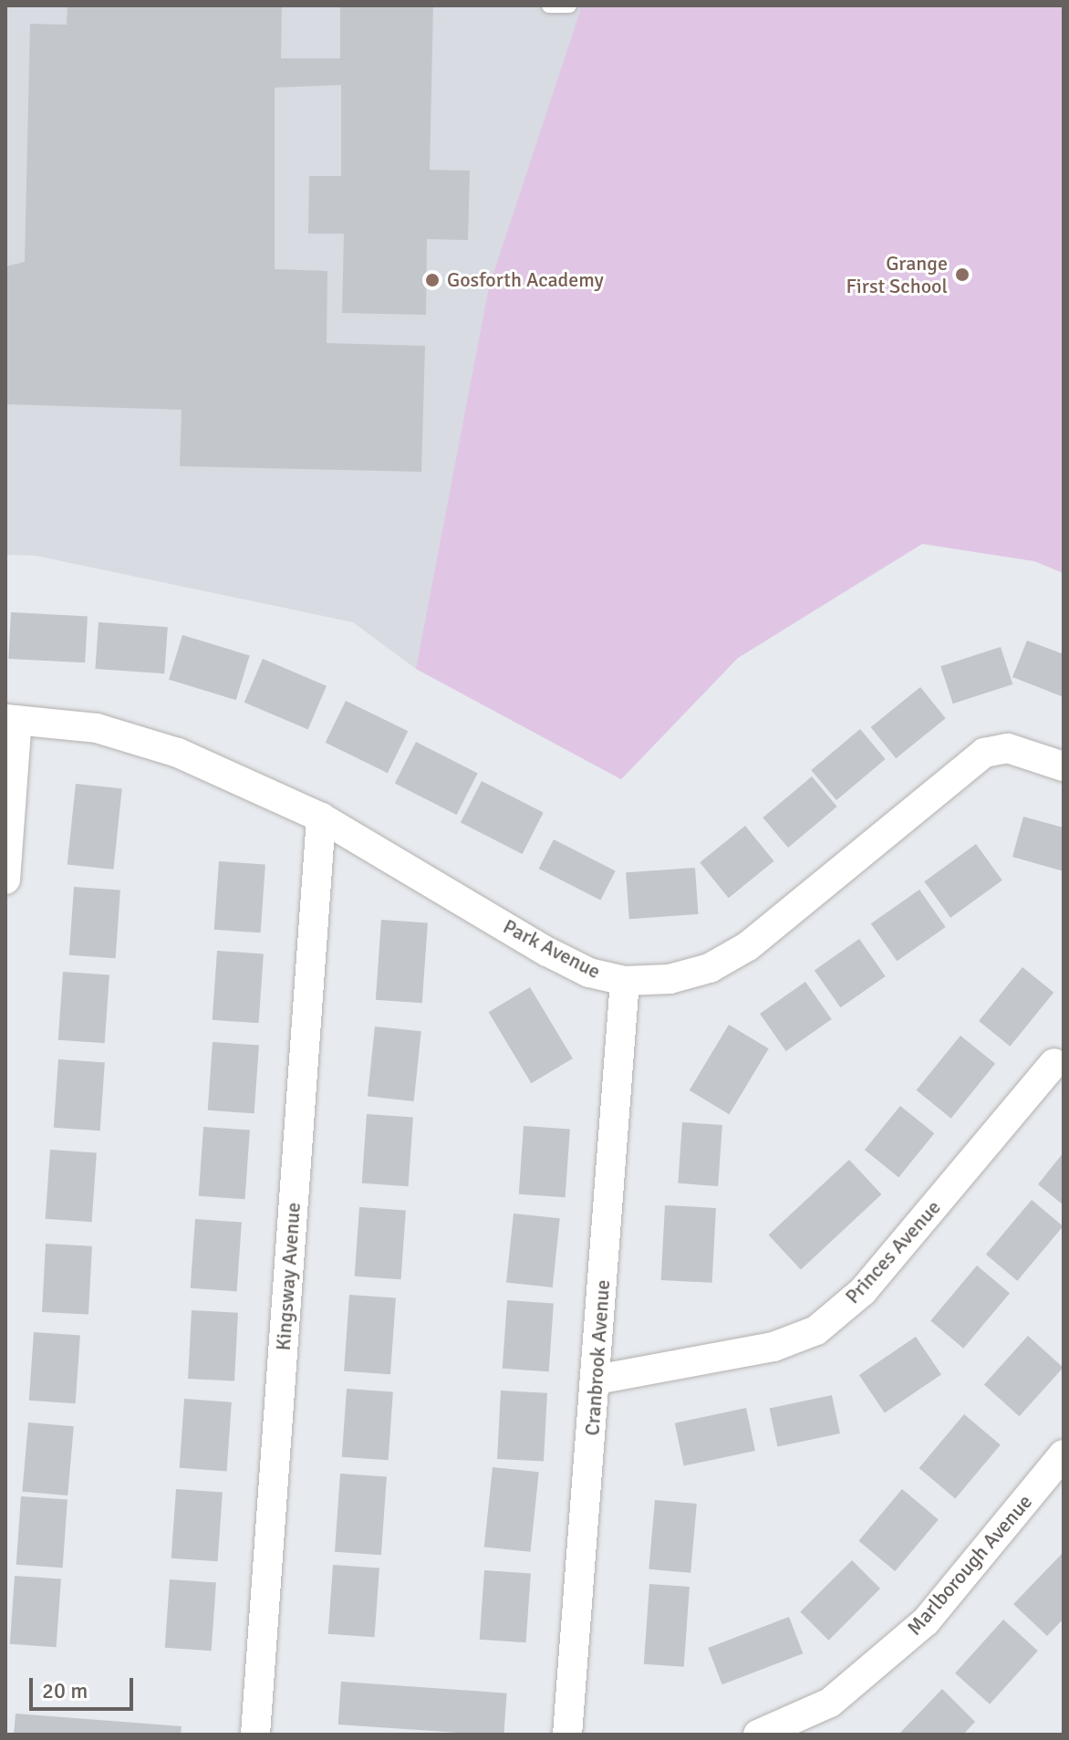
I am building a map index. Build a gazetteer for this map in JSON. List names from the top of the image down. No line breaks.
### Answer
{"streets":{"street":["Park Avenue","Princes Avenue","Kingsway Avenue","Cranbrook Avenue","Marlborough Avenue"]},"crossings":[["Park Avenue","Kingsway Avenue"],["Park Avenue","Cranbrook Avenue"],["Princes Avenue","Cranbrook Avenue"]],"places":["Grange First School","Gosforth Academy"],"scale_bar":"20 m"}
